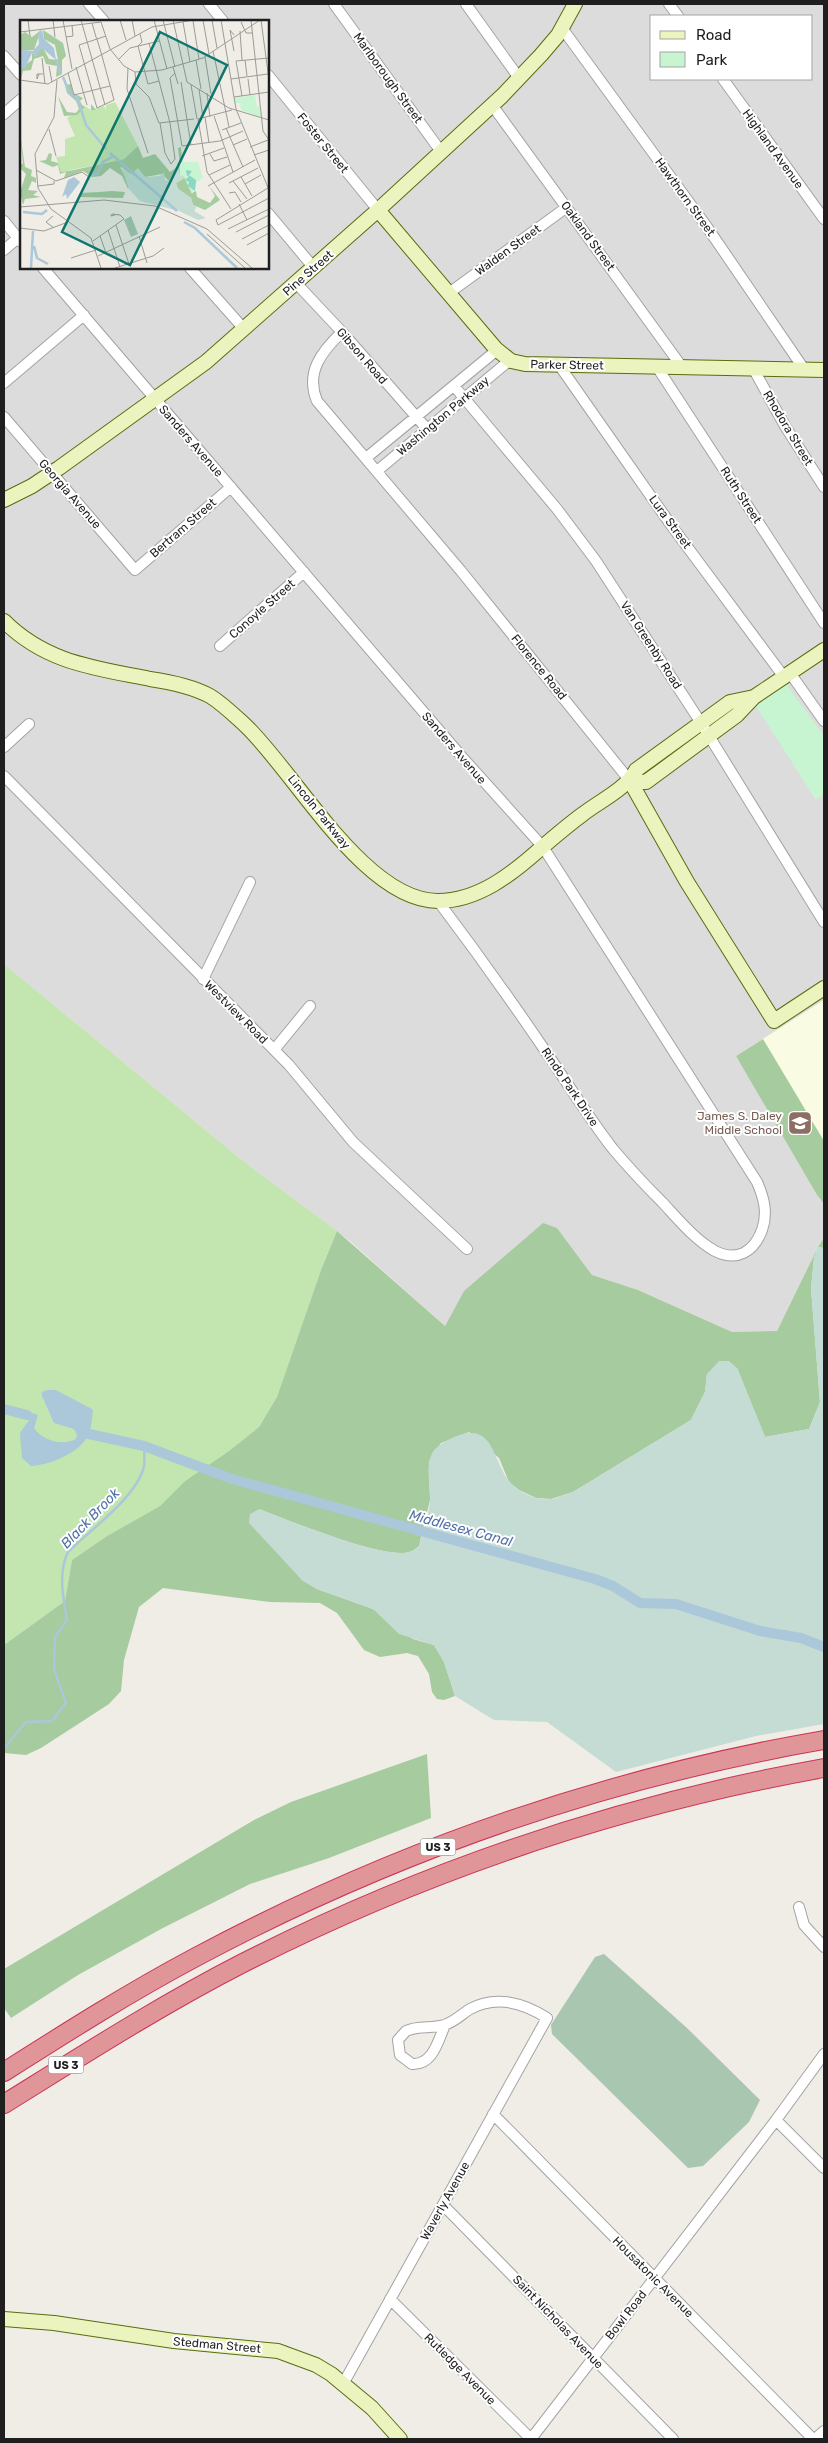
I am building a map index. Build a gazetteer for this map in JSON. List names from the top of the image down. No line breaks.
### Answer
{"streets":{"highway":["US 3"],"street":["Marlborough Street","Foster Street","Highland Avenue","Hawthorn Street","Oakland Street","Walden Street","Pine Street","Gibson Road","Parker Street","Washington Parkway","Rhodora Street","Sanders Avenue","Georgia Avenue","Ruth Street","Lura Street","Bertram Street","Conoyle Street","Van Greenby Road","Florence Road","Lincoln Parkway","Westview Road","Rindo Park Drive","Waverly Avenue","Housatonic Avenue","Bowl Road","Saint Nicholas Avenue","Stedman Street","Rutledge Avenue"]},"crossings":[["Marlborough Street","Pine Street"],["Foster Street","Pine Street"],["Foster Street","Parker Street"],["Hawthorn Street","Pine Street"],["Hawthorn Street","Parker Street"],["Oakland Street","Walden Street"],["Oakland Street","Pine Street"],["Oakland Street","Parker Street"],["Walden Street","Parker Street"],["Pine Street","Gibson Road"],["Pine Street","Parker Street"],["Pine Street","Sanders Avenue"],["Pine Street","Georgia Avenue"],["Gibson Road","Washington Parkway"],["Gibson Road","Florence Road"],["Parker Street","Washington Parkway"],["Parker Street","Rhodora Street"],["Parker Street","Ruth Street"],["Parker Street","Lura Street"],["Washington Parkway","Van Greenby Road"],["Washington Parkway","Florence Road"],["Sanders Avenue","Bertram Street"],["Sanders Avenue","Conoyle Street"],["Sanders Avenue","Lincoln Parkway"],["Sanders Avenue","Rindo Park Drive"],["Georgia Avenue","Bertram Street"],["Van Greenby Road","Lincoln Parkway"],["Florence Road","Lincoln Parkway"],["Lincoln Parkway","Rindo Park Drive"],["Waverly Avenue","Housatonic Avenue"],["Waverly Avenue","Saint Nicholas Avenue"],["Waverly Avenue","Stedman Street"],["Waverly Avenue","Rutledge Avenue"],["Housatonic Avenue","Bowl Road"],["Bowl Road","Saint Nicholas Avenue"],["Bowl Road","Rutledge Avenue"]],"water":["Black Brook","Middlesex Canal"],"places":{"school or university":["James S. Daley Middle School"]},"legend":["Road","Park"]}
